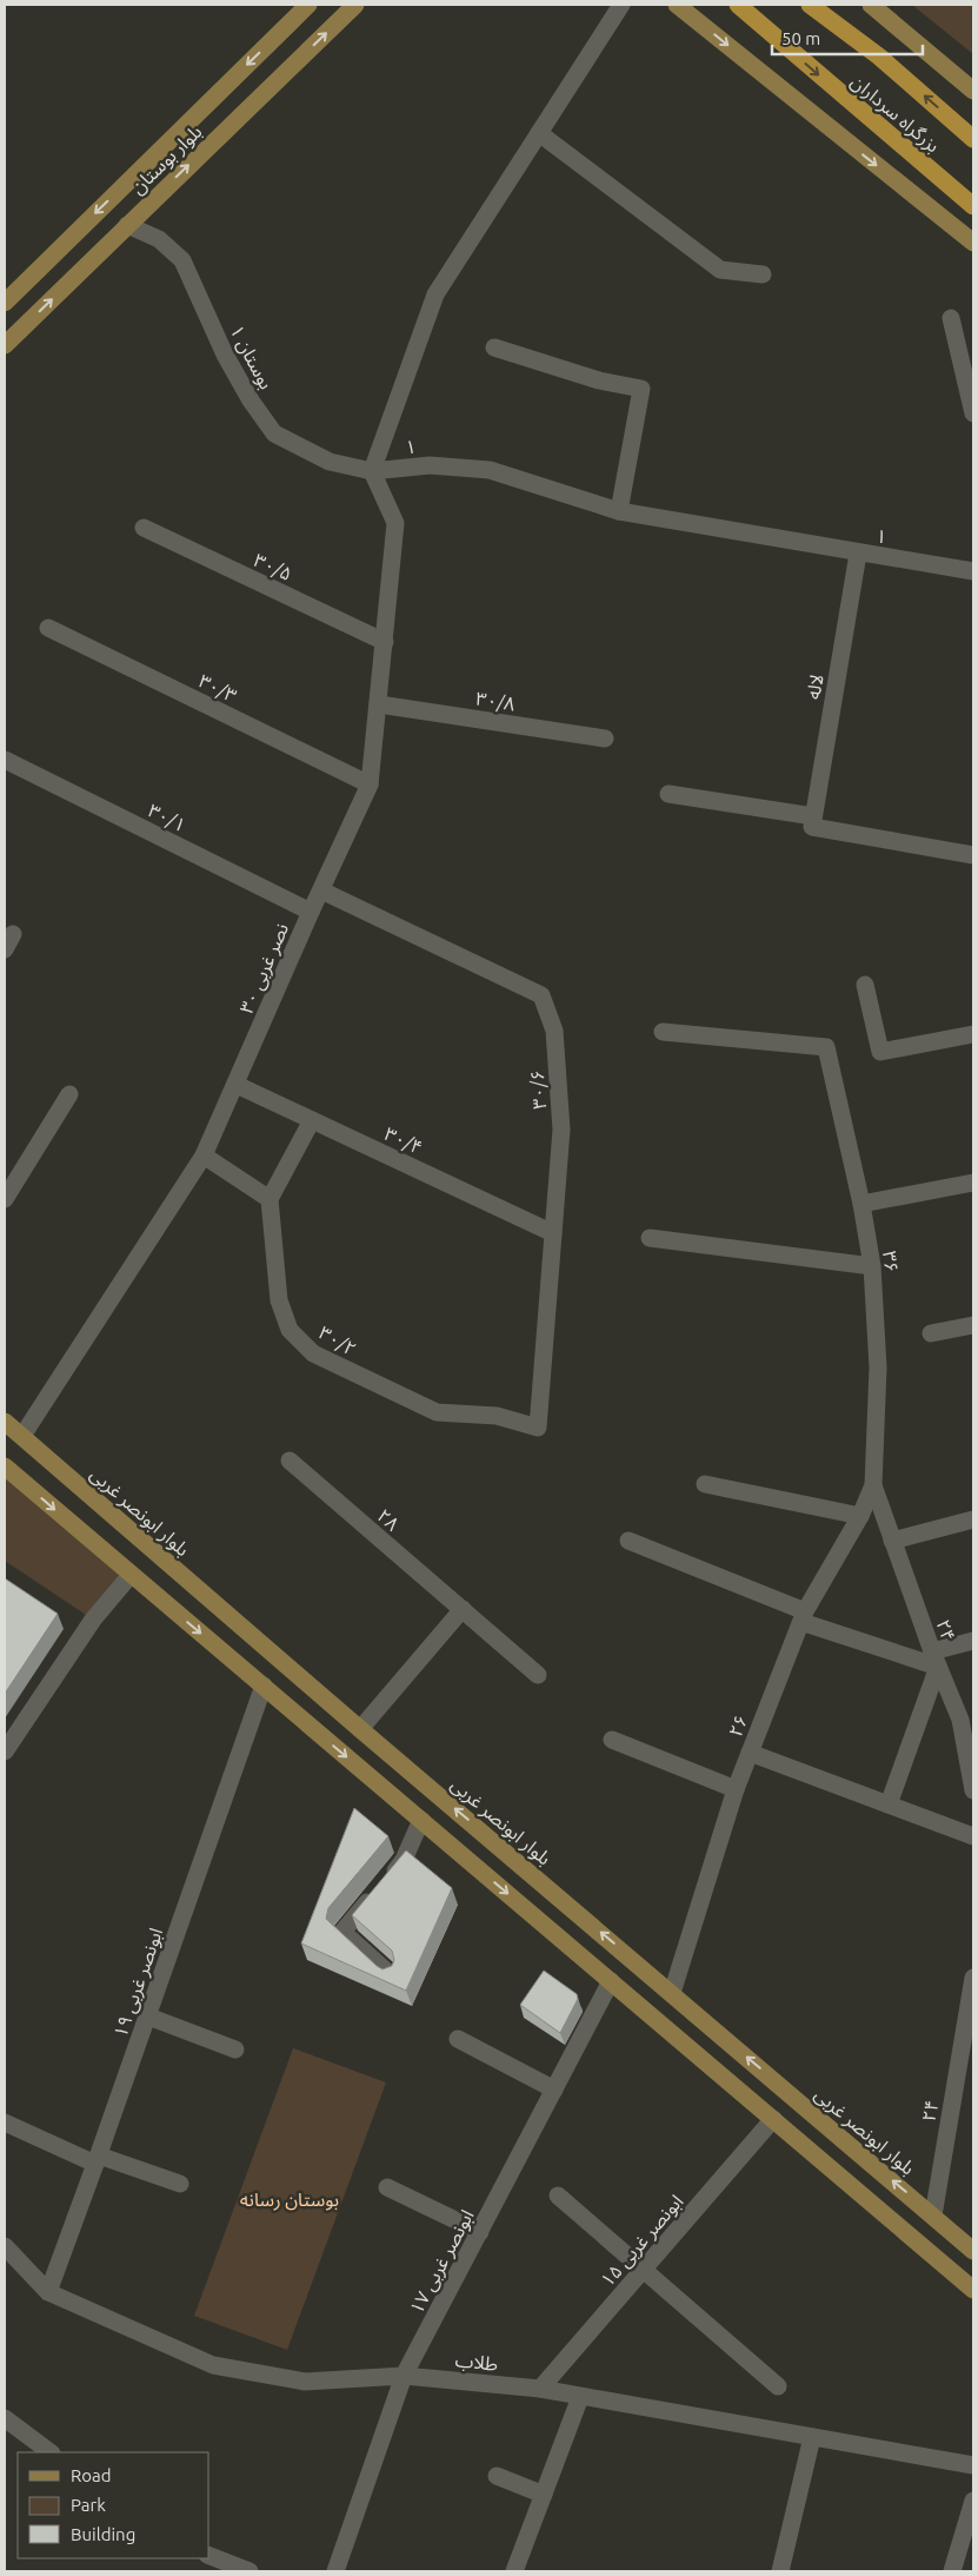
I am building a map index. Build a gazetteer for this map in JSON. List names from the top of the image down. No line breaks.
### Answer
{"streets":{"highway":["بزرگراه سرداران"],"main road":["بلوار بوستان","بلوار ابونصر غربی"],"street":["بوستان ۱","۱","۳۰/۵","لاله","۳۰/۳","۳۰/۸","۳۰/۱","نصر غربی ۳۰","۳۰/۶","۳۰/۴","۳۶","۳۰/۲","۲۸","۲۴","۲۶","ابونصر غربی ۱۹","ابونصر غربی ۱۵","ابونصر غربی ۱۷","طلاب"]},"crossings":[["بلوار بوستان","بوستان ۱"],["بوستان ۱","۱"],["بوستان ۱","نصر غربی ۳۰"],["۱","لاله"],["۱","نصر غربی ۳۰"],["۳۰/۵","نصر غربی ۳۰"],["۳۰/۳","نصر غربی ۳۰"],["۳۰/۸","نصر غربی ۳۰"],["۳۰/۱","نصر غربی ۳۰"],["نصر غربی ۳۰","۳۰/۶"],["نصر غربی ۳۰","۳۰/۴"],["نصر غربی ۳۰","بلوار ابونصر غربی"],["۳۰/۶","۳۰/۴"],["۳۰/۶","۳۰/۲"],["۳۶","۲۴"],["۳۶","۲۶"],["بلوار ابونصر غربی","۲۴"],["بلوار ابونصر غربی","۲۶"],["۲۴","۲۶"],["ابونصر غربی ۱۹","طلاب"],["ابونصر غربی ۱۵","طلاب"],["ابونصر غربی ۱۷","طلاب"]],"parks":["بوستان رسانه"],"legend":["Road","Park","Building"],"scale_bar":"50 m"}
